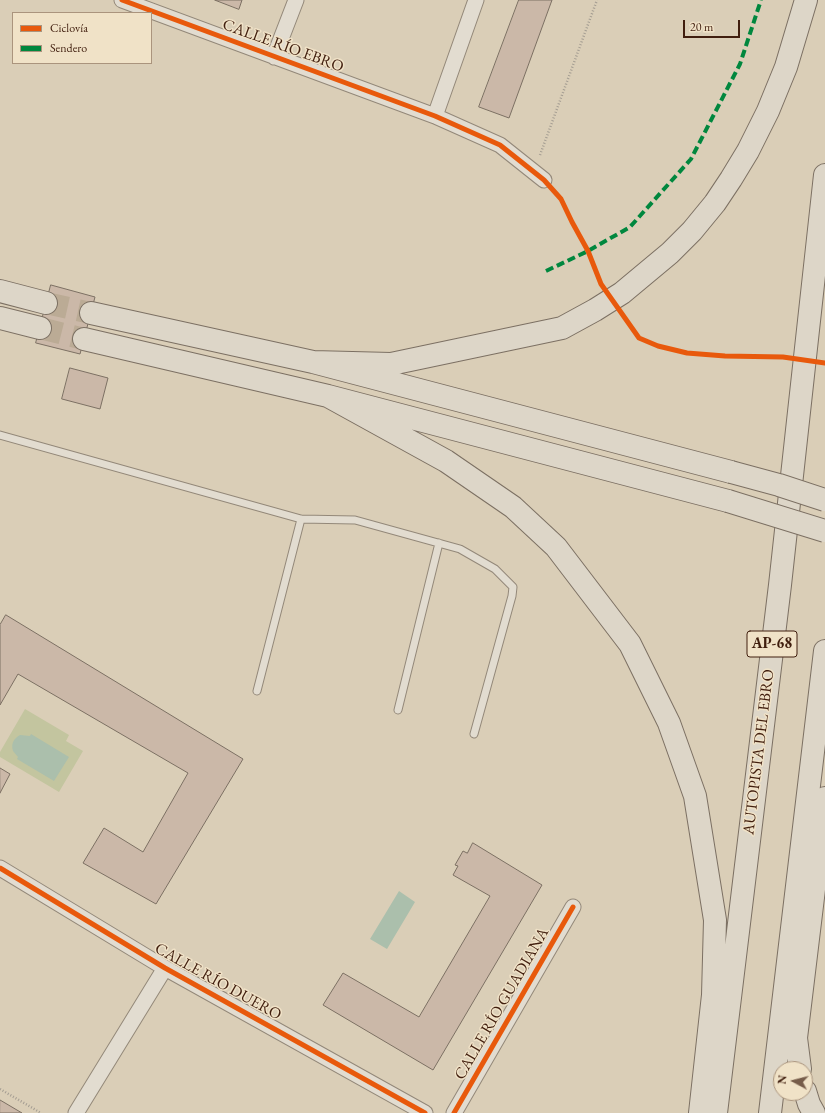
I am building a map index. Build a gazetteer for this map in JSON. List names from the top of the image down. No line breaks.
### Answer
{"streets":{"highway":["AP-68","AUTOPISTA DEL EBRO"],"street":["CALLE RÍO EBRO","CALLE RÍO DUERO","CALLE RÍO GUADIANA"]},"legend":["Ciclovía","Sendero"],"scale_bar":"20 m","north":"left"}
